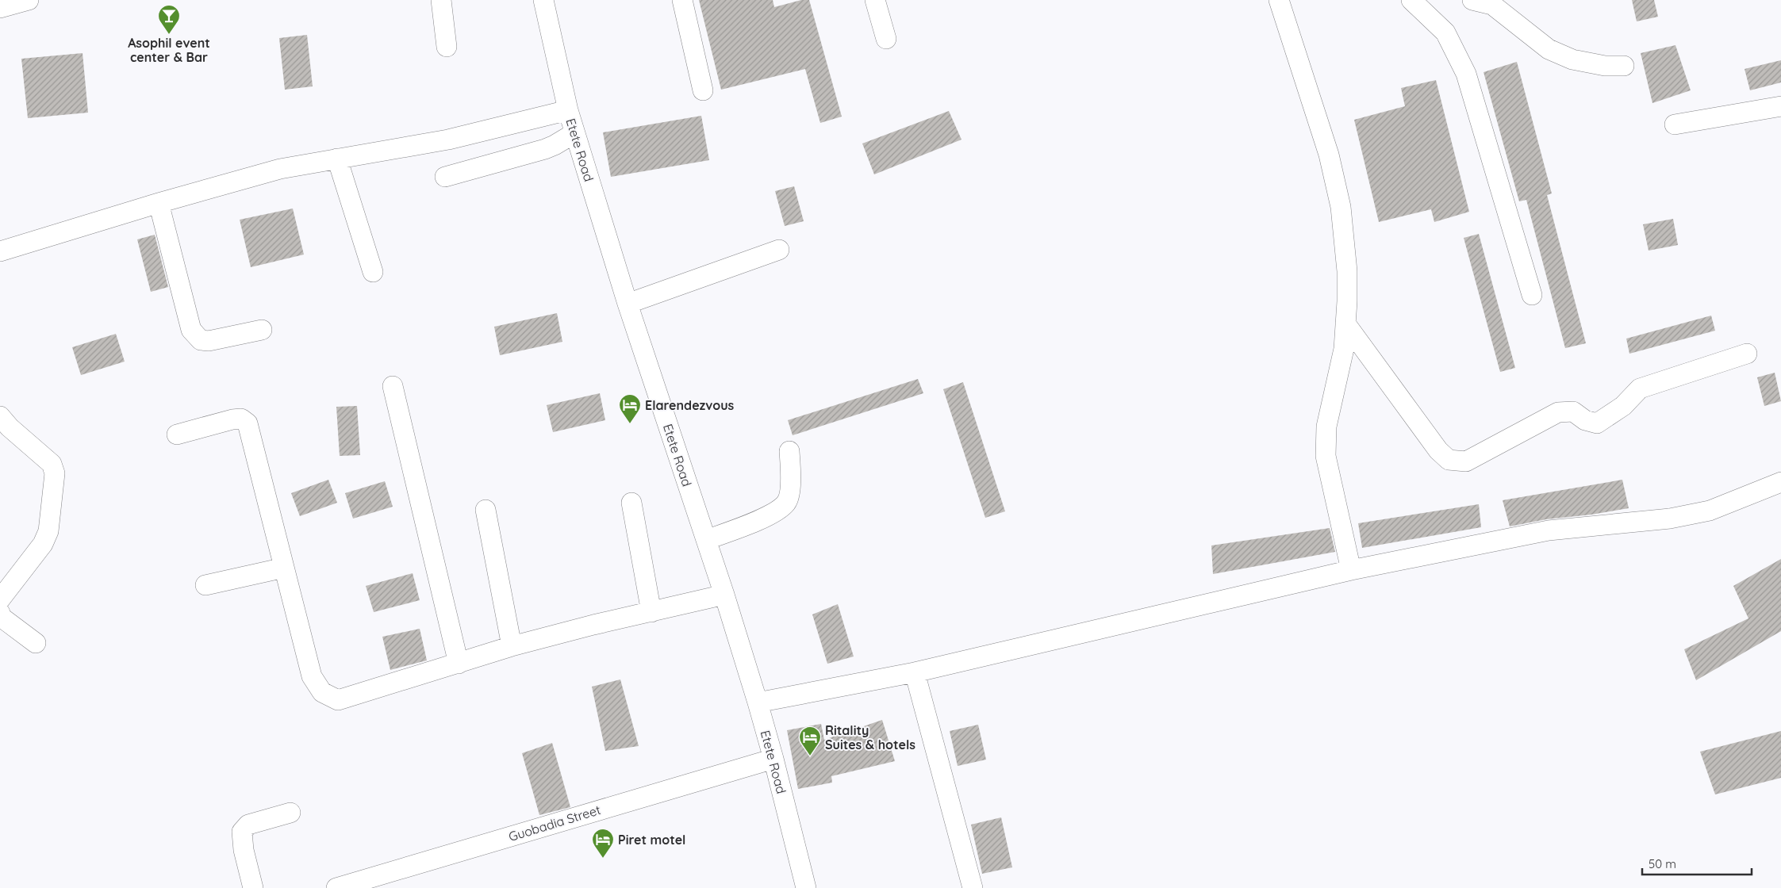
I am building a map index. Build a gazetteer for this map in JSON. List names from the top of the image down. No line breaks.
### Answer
{"streets":{"street":["Etete Road","Guobadia Street"]},"crossings":[["Etete Road","Guobadia Street"]],"places":{"bar":["Asophil event center & Bar"],"hotel":["Elarendezvous","Ritality Suites & hotels","Piret motel"]},"scale_bar":"50 m"}
